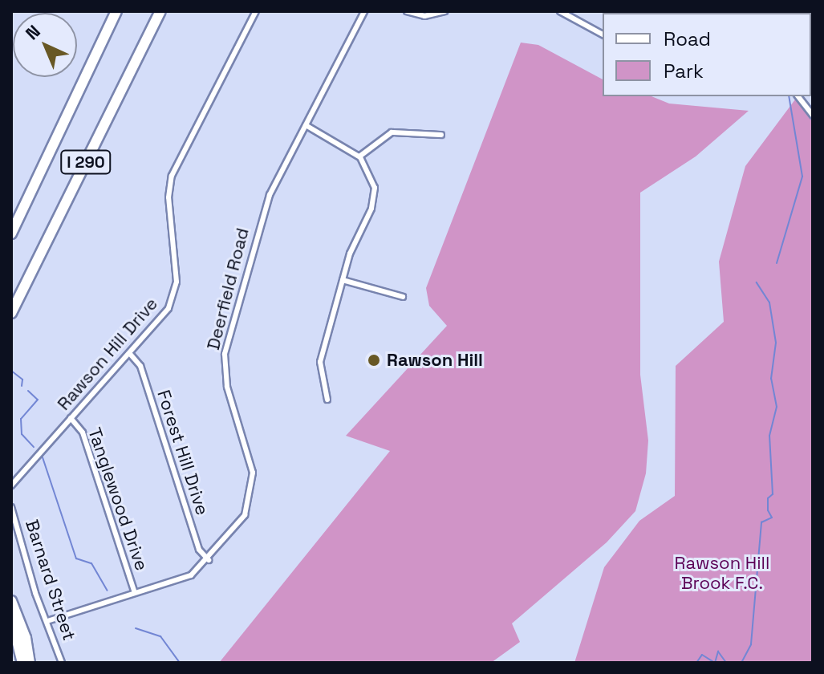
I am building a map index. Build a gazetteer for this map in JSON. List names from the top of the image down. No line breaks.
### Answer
{"streets":{"highway":["I 290"],"street":["Deerfield Road","Rawson Hill Drive","Forest Hill Drive","Tanglewood Drive","Barnard Street"]},"crossings":[["Deerfield Road","Forest Hill Drive"],["Deerfield Road","Tanglewood Drive"],["Deerfield Road","Barnard Street"],["Rawson Hill Drive","Forest Hill Drive"],["Rawson Hill Drive","Tanglewood Drive"]],"parks":["Rawson Hill Brook F.C."],"places":["Rawson Hill"],"legend":["Road","Park"],"north":"top left"}
